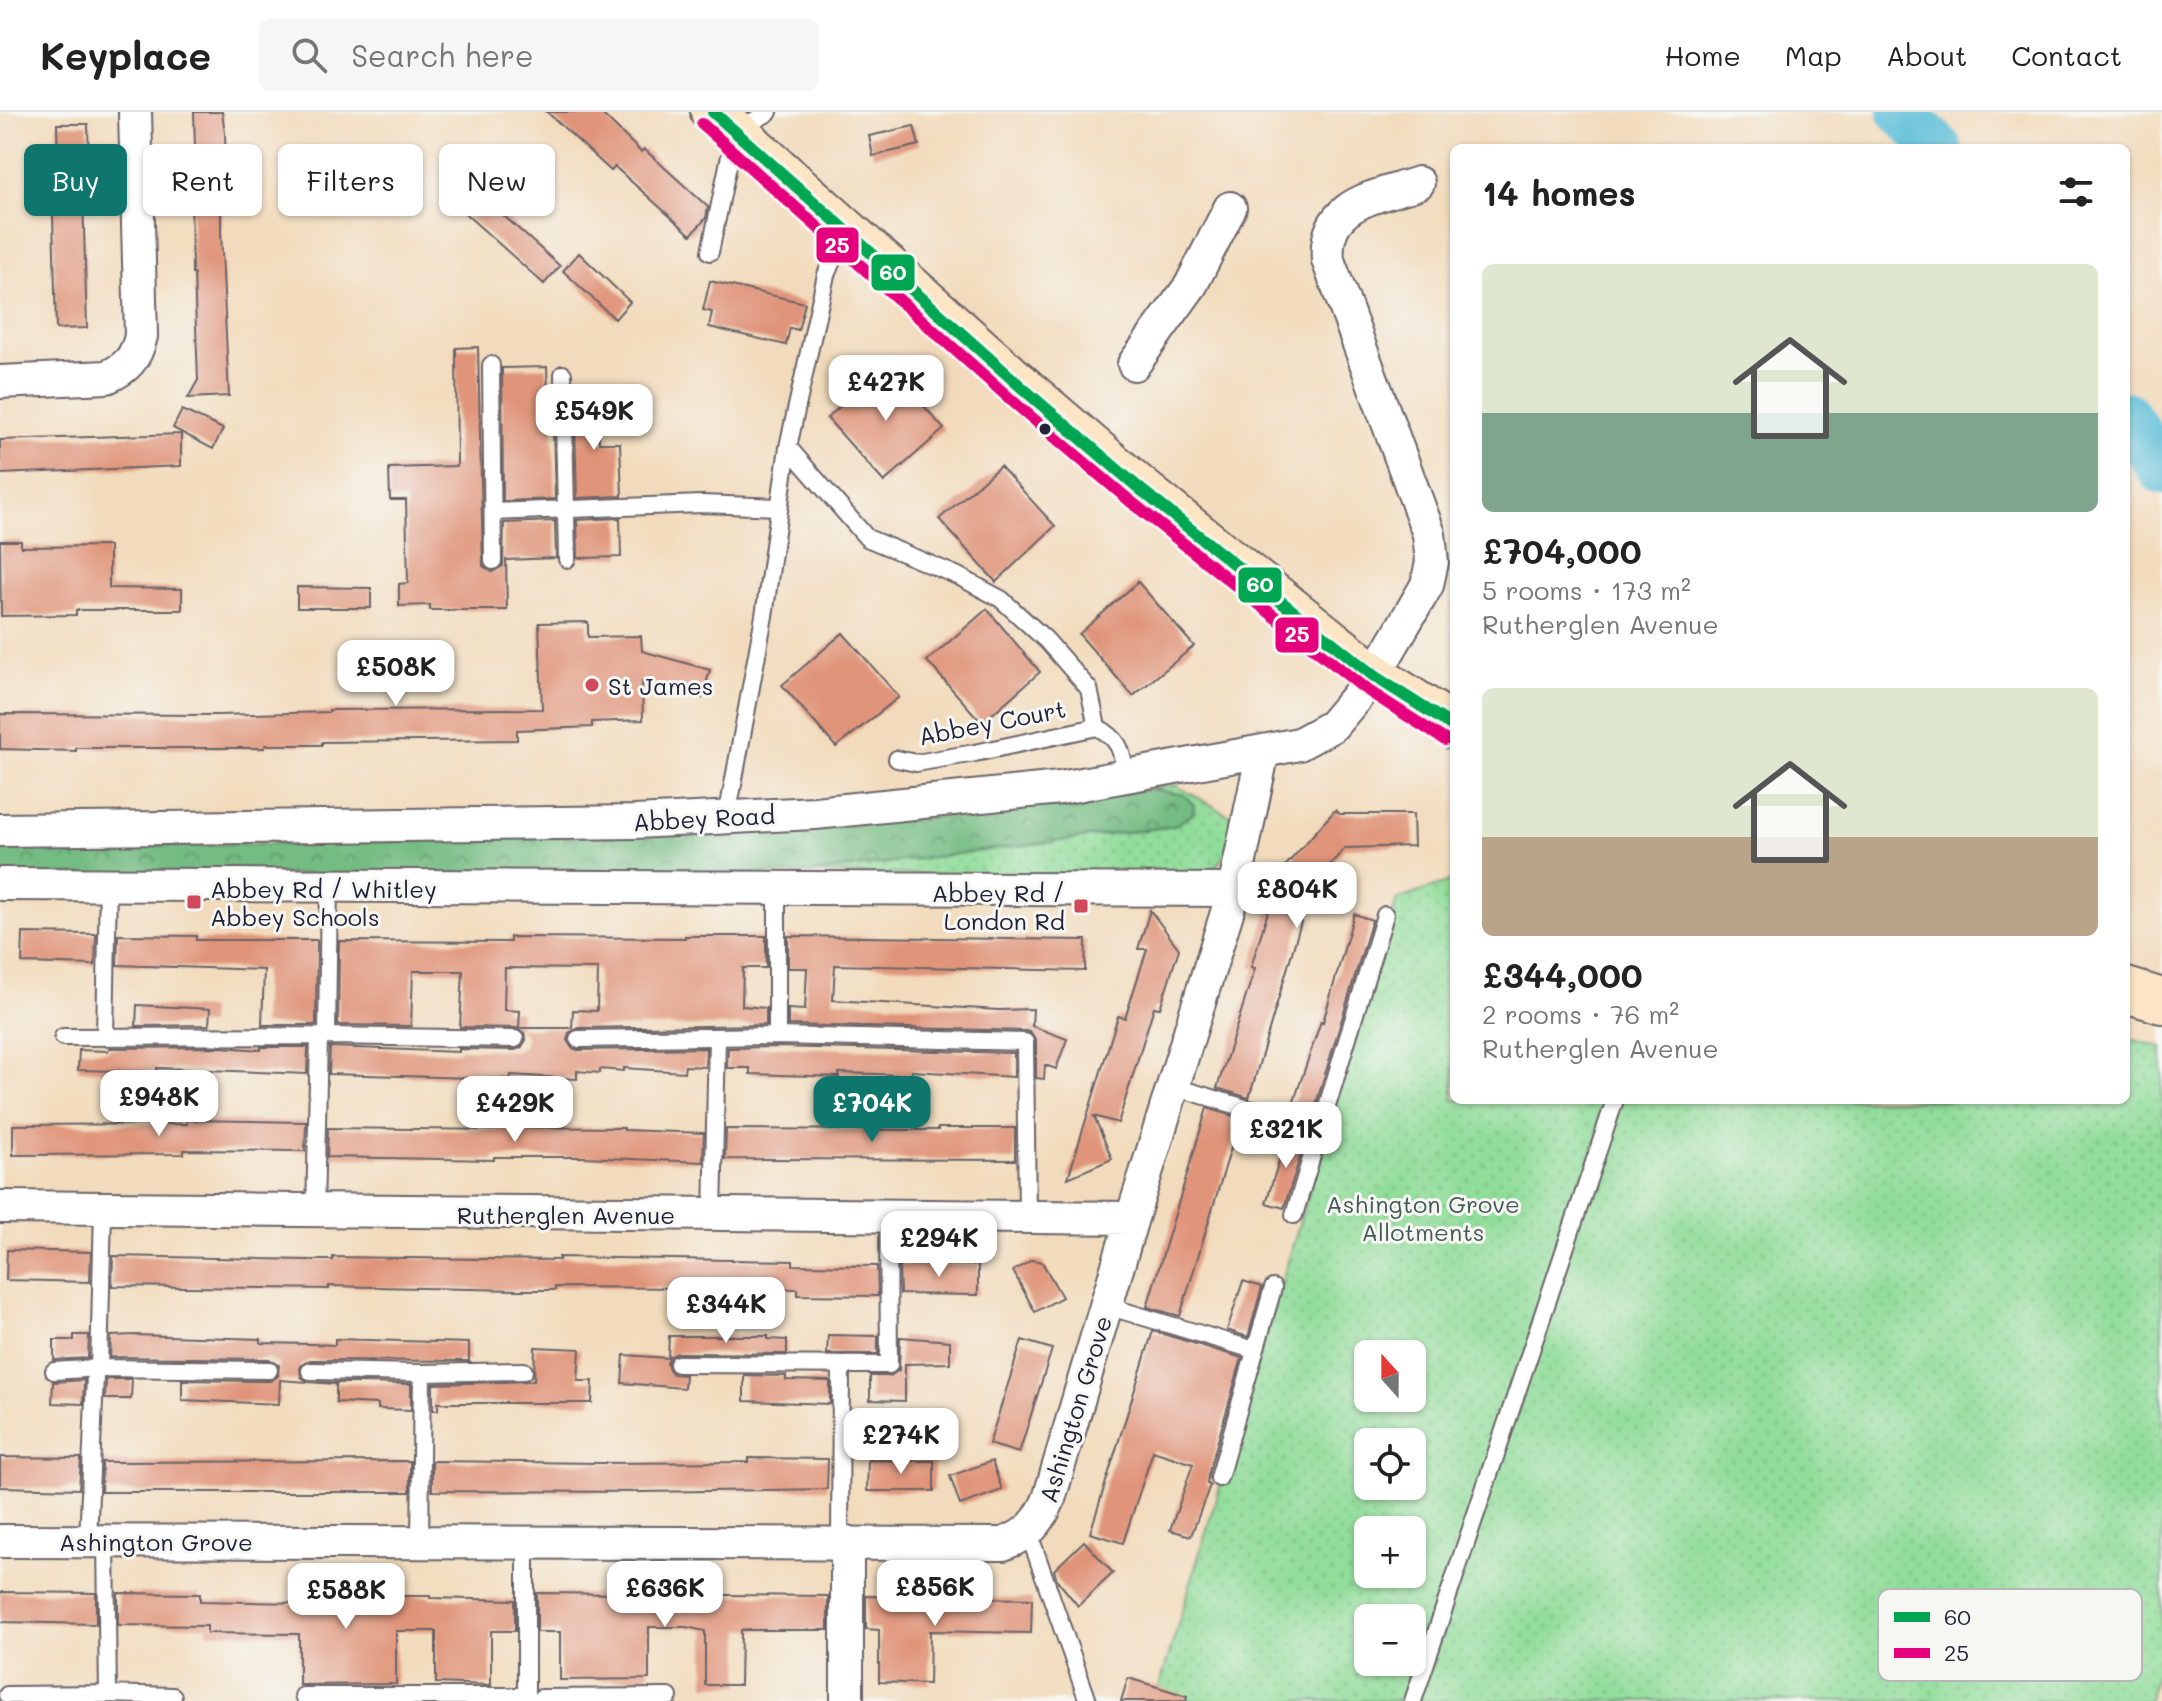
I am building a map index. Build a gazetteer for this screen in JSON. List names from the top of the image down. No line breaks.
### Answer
{"streets":{"street":["Abbey Road","Rutherglen Avenue","Ashington Grove"],"lane":["Abbey Court"]},"crossings":[["Abbey Road","Ashington Grove"],["Rutherglen Avenue","Ashington Grove"]],"parks":["Ashington Grove Allotments"],"places":{"other":["St James"],"transit":["Abbey Rd / Whitley Abbey Schools","Abbey Rd / London Rd"]},"lines":["transit line 60","transit line 25"],"legend":["60","25"],"north":"top","page":{"header":"Keyplace","search":"Search here","nav":["Home","Map","About","Contact"],"chip":["Buy","Rent","Filters","New"],"heading":"14 homes","list":[{"name":"£704,000","note":"5 rooms · 173 m² · Rutherglen Avenue"},{"name":"£344,000","note":"2 rooms · 76 m² · Rutherglen Avenue"}],"price":["£427K","£549K","£508K","£804K","£948K","£429K","£704K","£321K","£294K","£344K","£274K","£856K","£636K","£588K"],"map_buttons":["+","−"]}}
